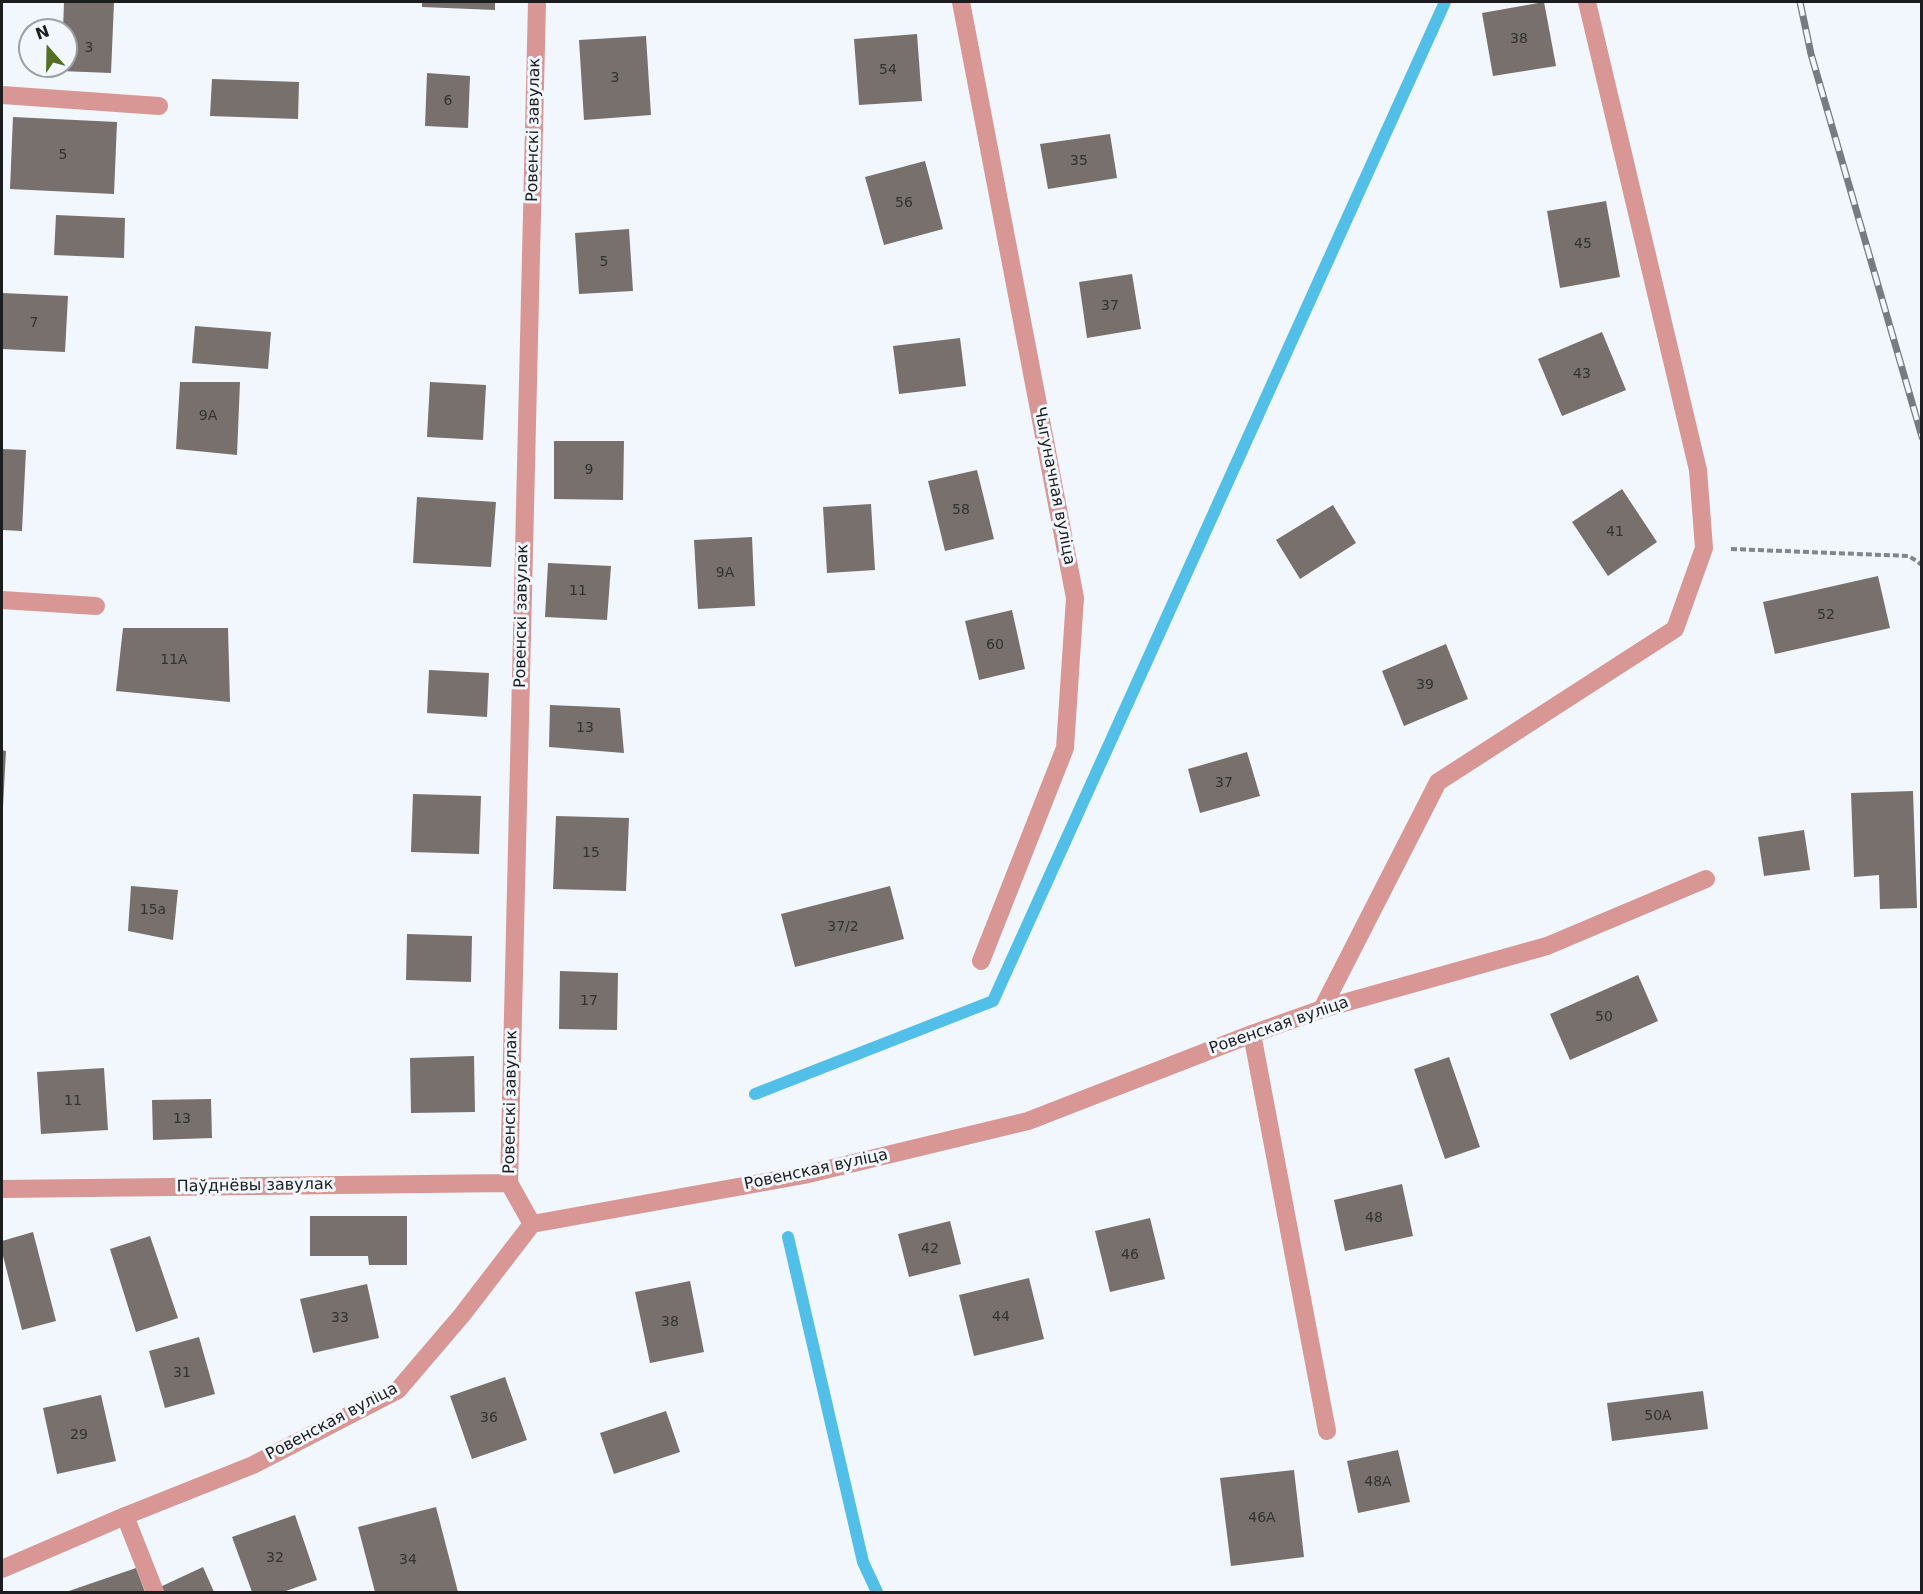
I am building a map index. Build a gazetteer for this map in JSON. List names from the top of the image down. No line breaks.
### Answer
{"streets":{"street":["Ровенскі завулак","Чыгуначная вуліца","Ровенская вуліца","Паўднёвы завулак"]},"crossings":[["Ровенскі завулак","Ровенская вуліца"],["Ровенскі завулак","Паўднёвы завулак"]],"house_numbers":["38","3","54","3","6","5","35","56","45","5","37","7","43","9А","9","58","41","9А","11","52","60","11А","39","13","37","15","15а","37/2","17","50","11","13","48","42","46","44","33","38","31","50А","36","29","48А","46А","32","34"],"north":"top"}
